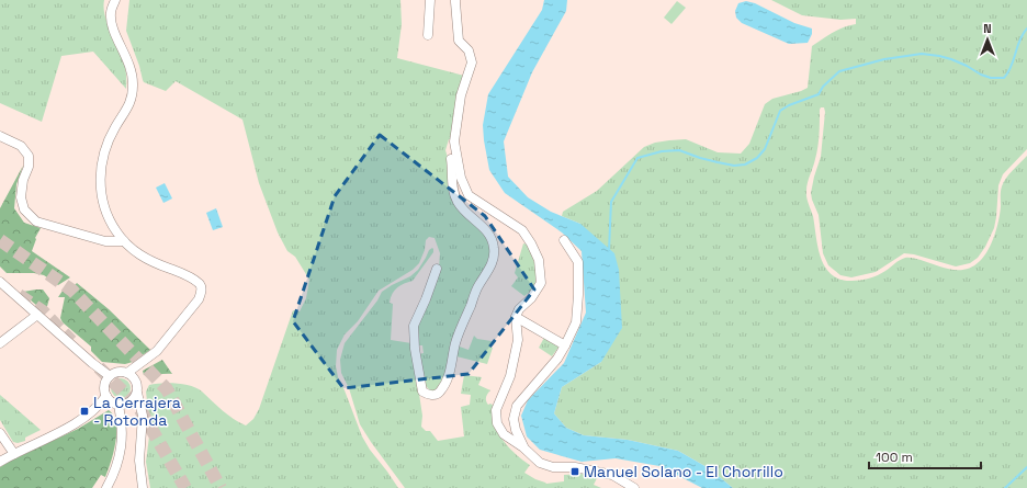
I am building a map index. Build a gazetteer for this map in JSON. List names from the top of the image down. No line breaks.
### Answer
{"places":{"transit":["La Cerrajera - Rotonda","Manuel Solano - El Chorrillo"]},"scale_bar":"100 m","north":"top"}
